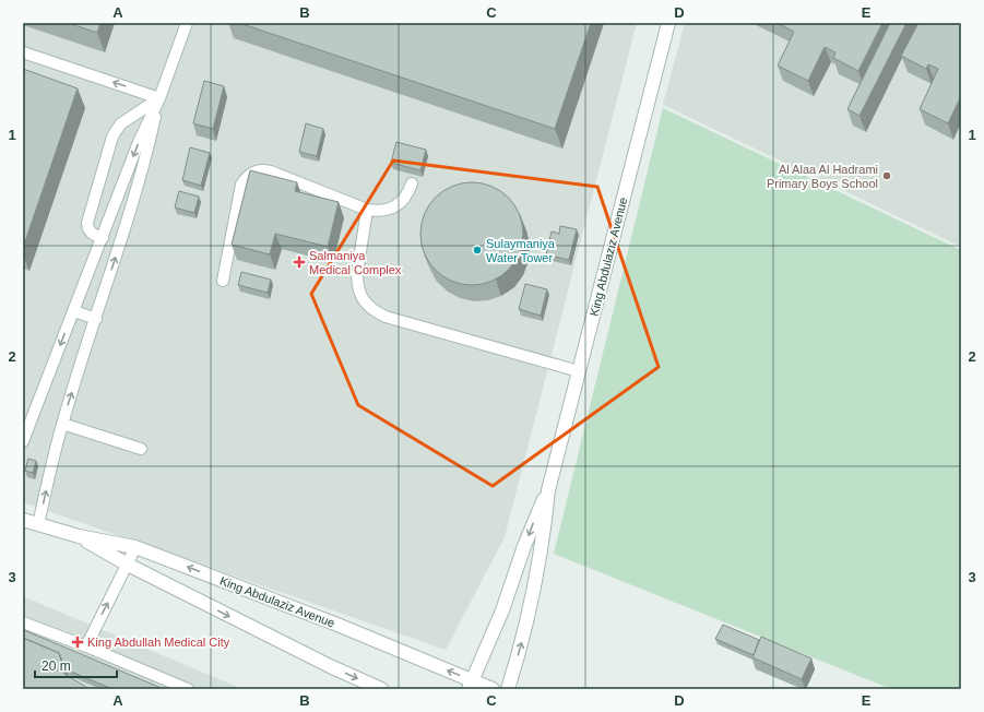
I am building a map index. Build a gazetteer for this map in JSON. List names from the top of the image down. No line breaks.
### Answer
{"streets":{"street":["King Abdulaziz Avenue"]},"places":{"other":["Al Alaa Al Hadrami Primary Boys School","Sulaymaniya Water Tower"],"health":["Salmaniya Medical Complex","King Abdullah Medical City"]},"scale_bar":"20 m","grid":{"columns":["A","B","C","D","E"],"rows":["1","2","3"]}}
